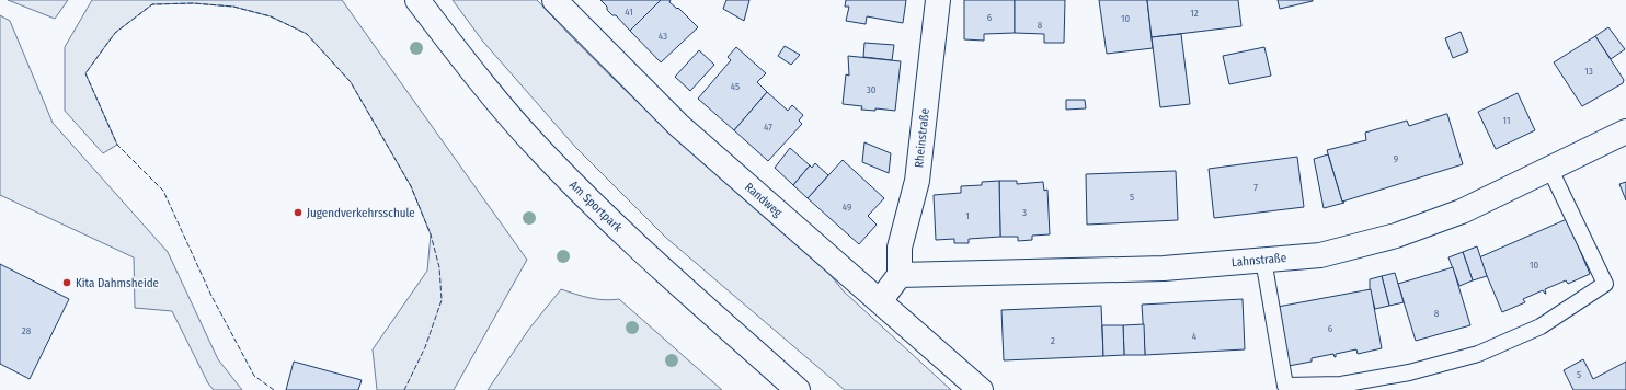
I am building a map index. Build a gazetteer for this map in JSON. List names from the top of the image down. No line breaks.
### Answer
{"streets":{"street":["Rheinstraße","Randweg","Am Sportpark","Lahnstraße"]},"crossings":[["Rheinstraße","Lahnstraße"]],"places":["Jugendverkehrsschule","Kita Dahmsheide"],"house_numbers":["41","12","6","10","8","43","13","45","30","11","47","9","7","5","49","3","1","10","8","6","28","4","2","5"]}
